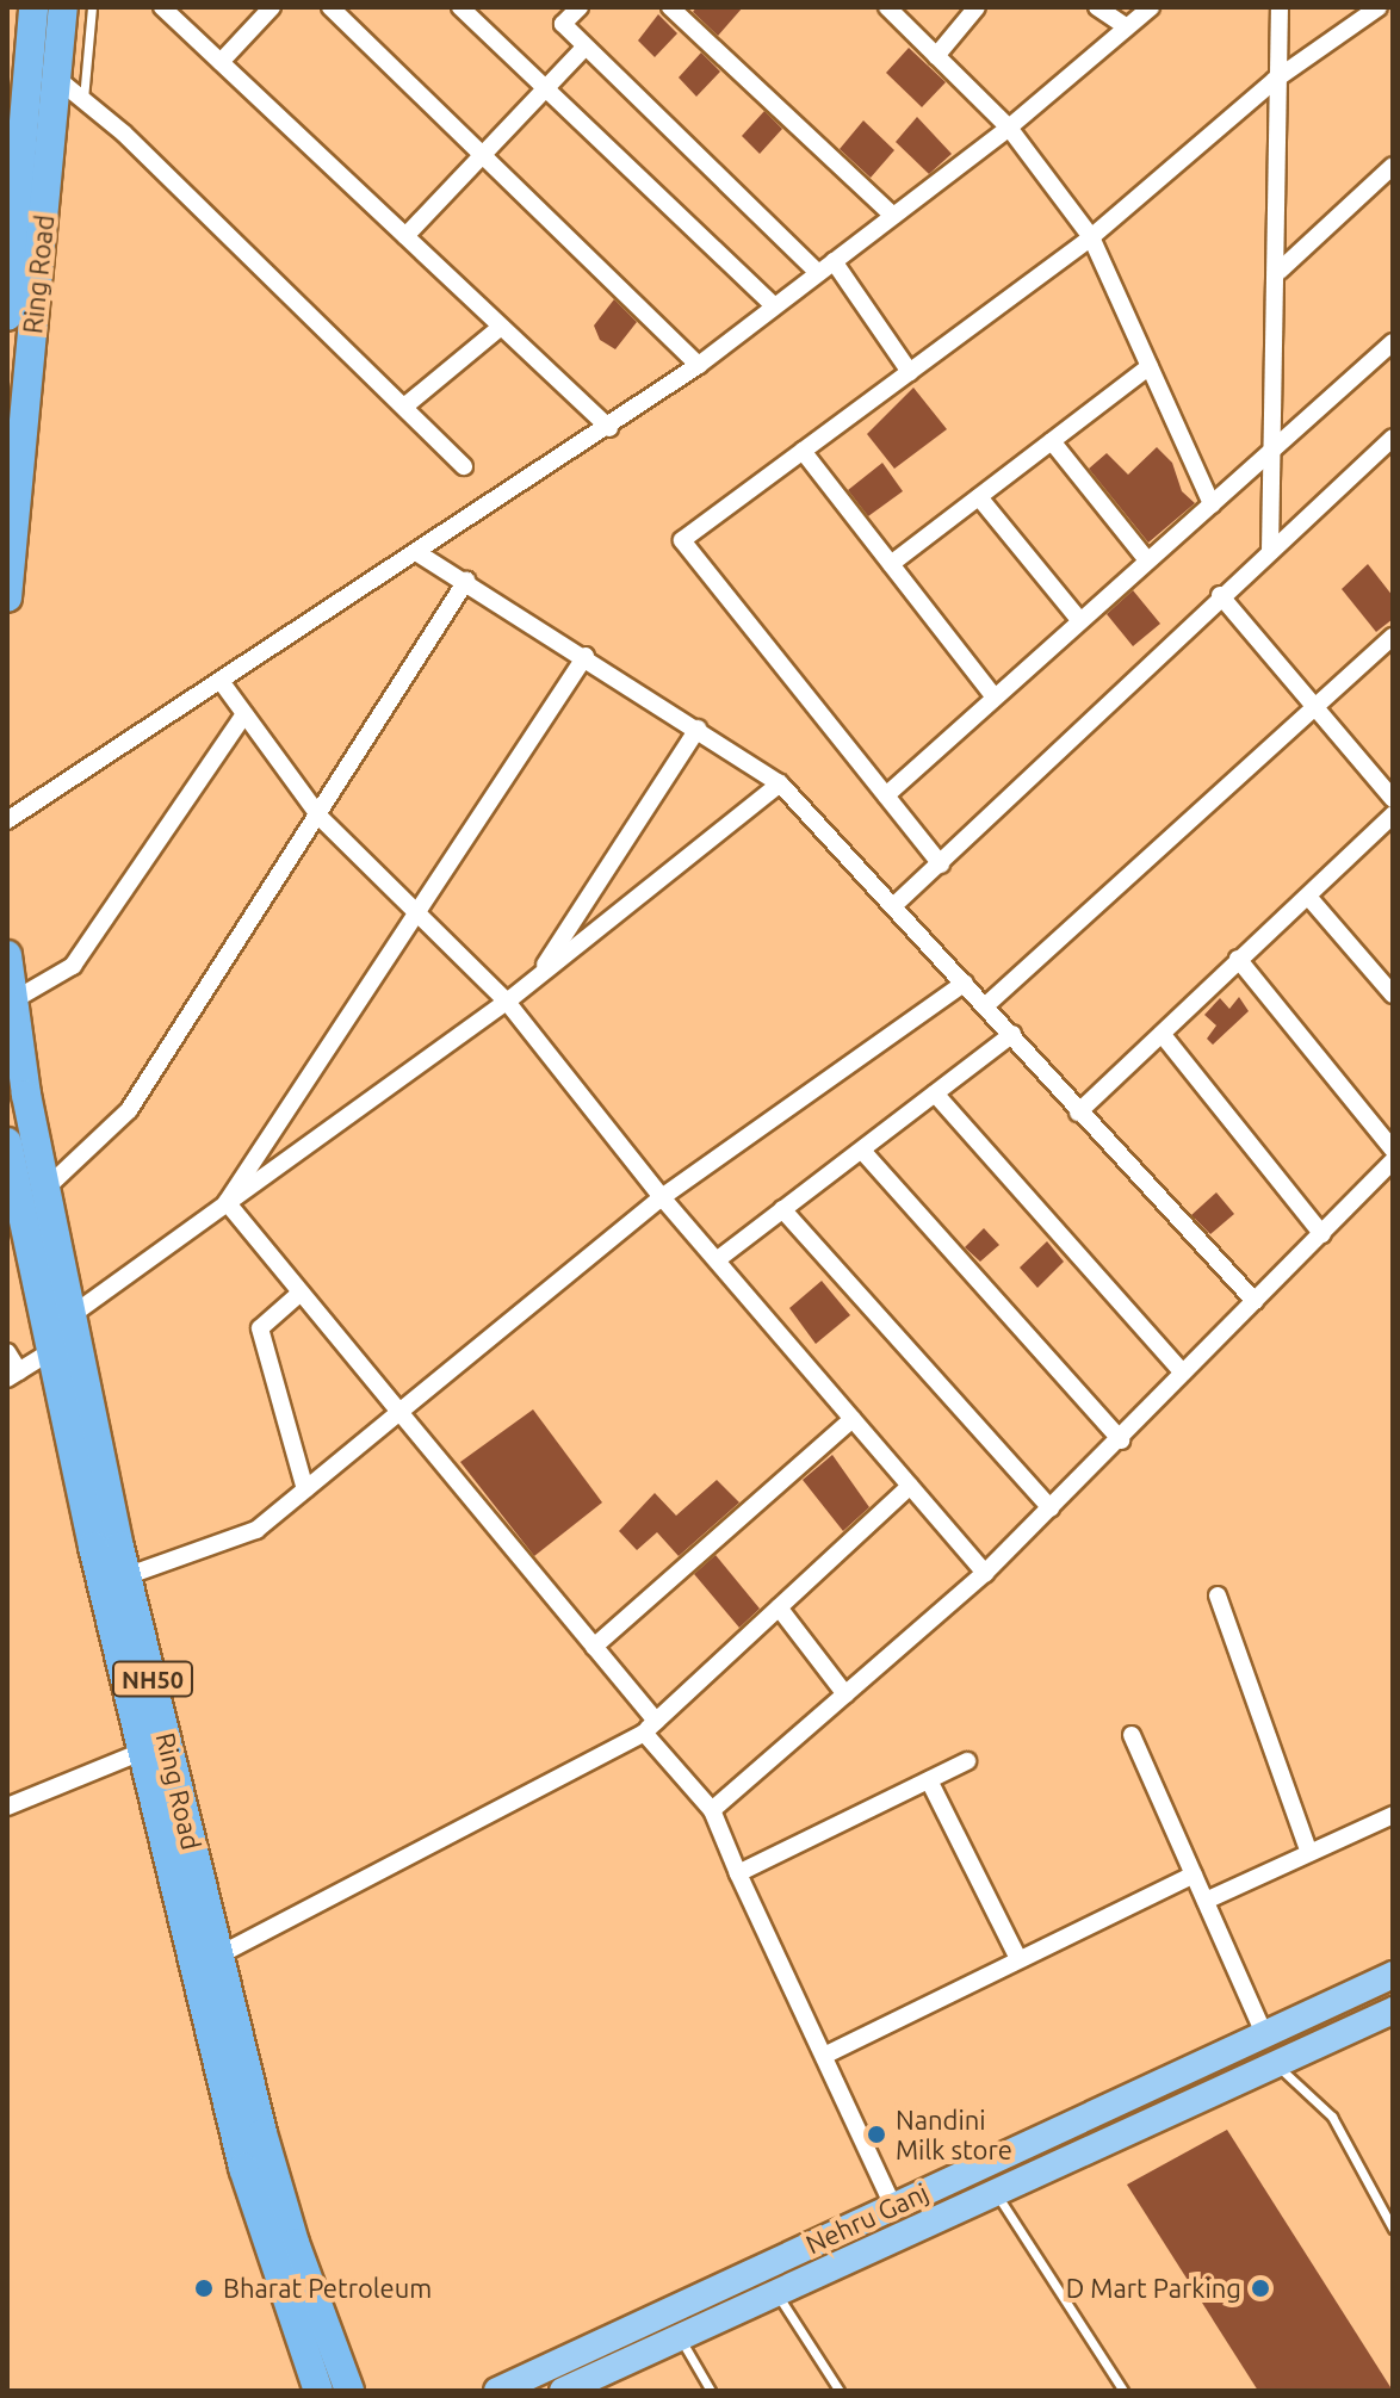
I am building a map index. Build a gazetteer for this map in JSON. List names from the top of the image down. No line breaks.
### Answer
{"streets":{"highway":["Ring Road","NH50"],"main road":["Nehru Ganj"]},"places":["Nandini Milk store","Bharat Petroleum","D Mart Parking"]}
